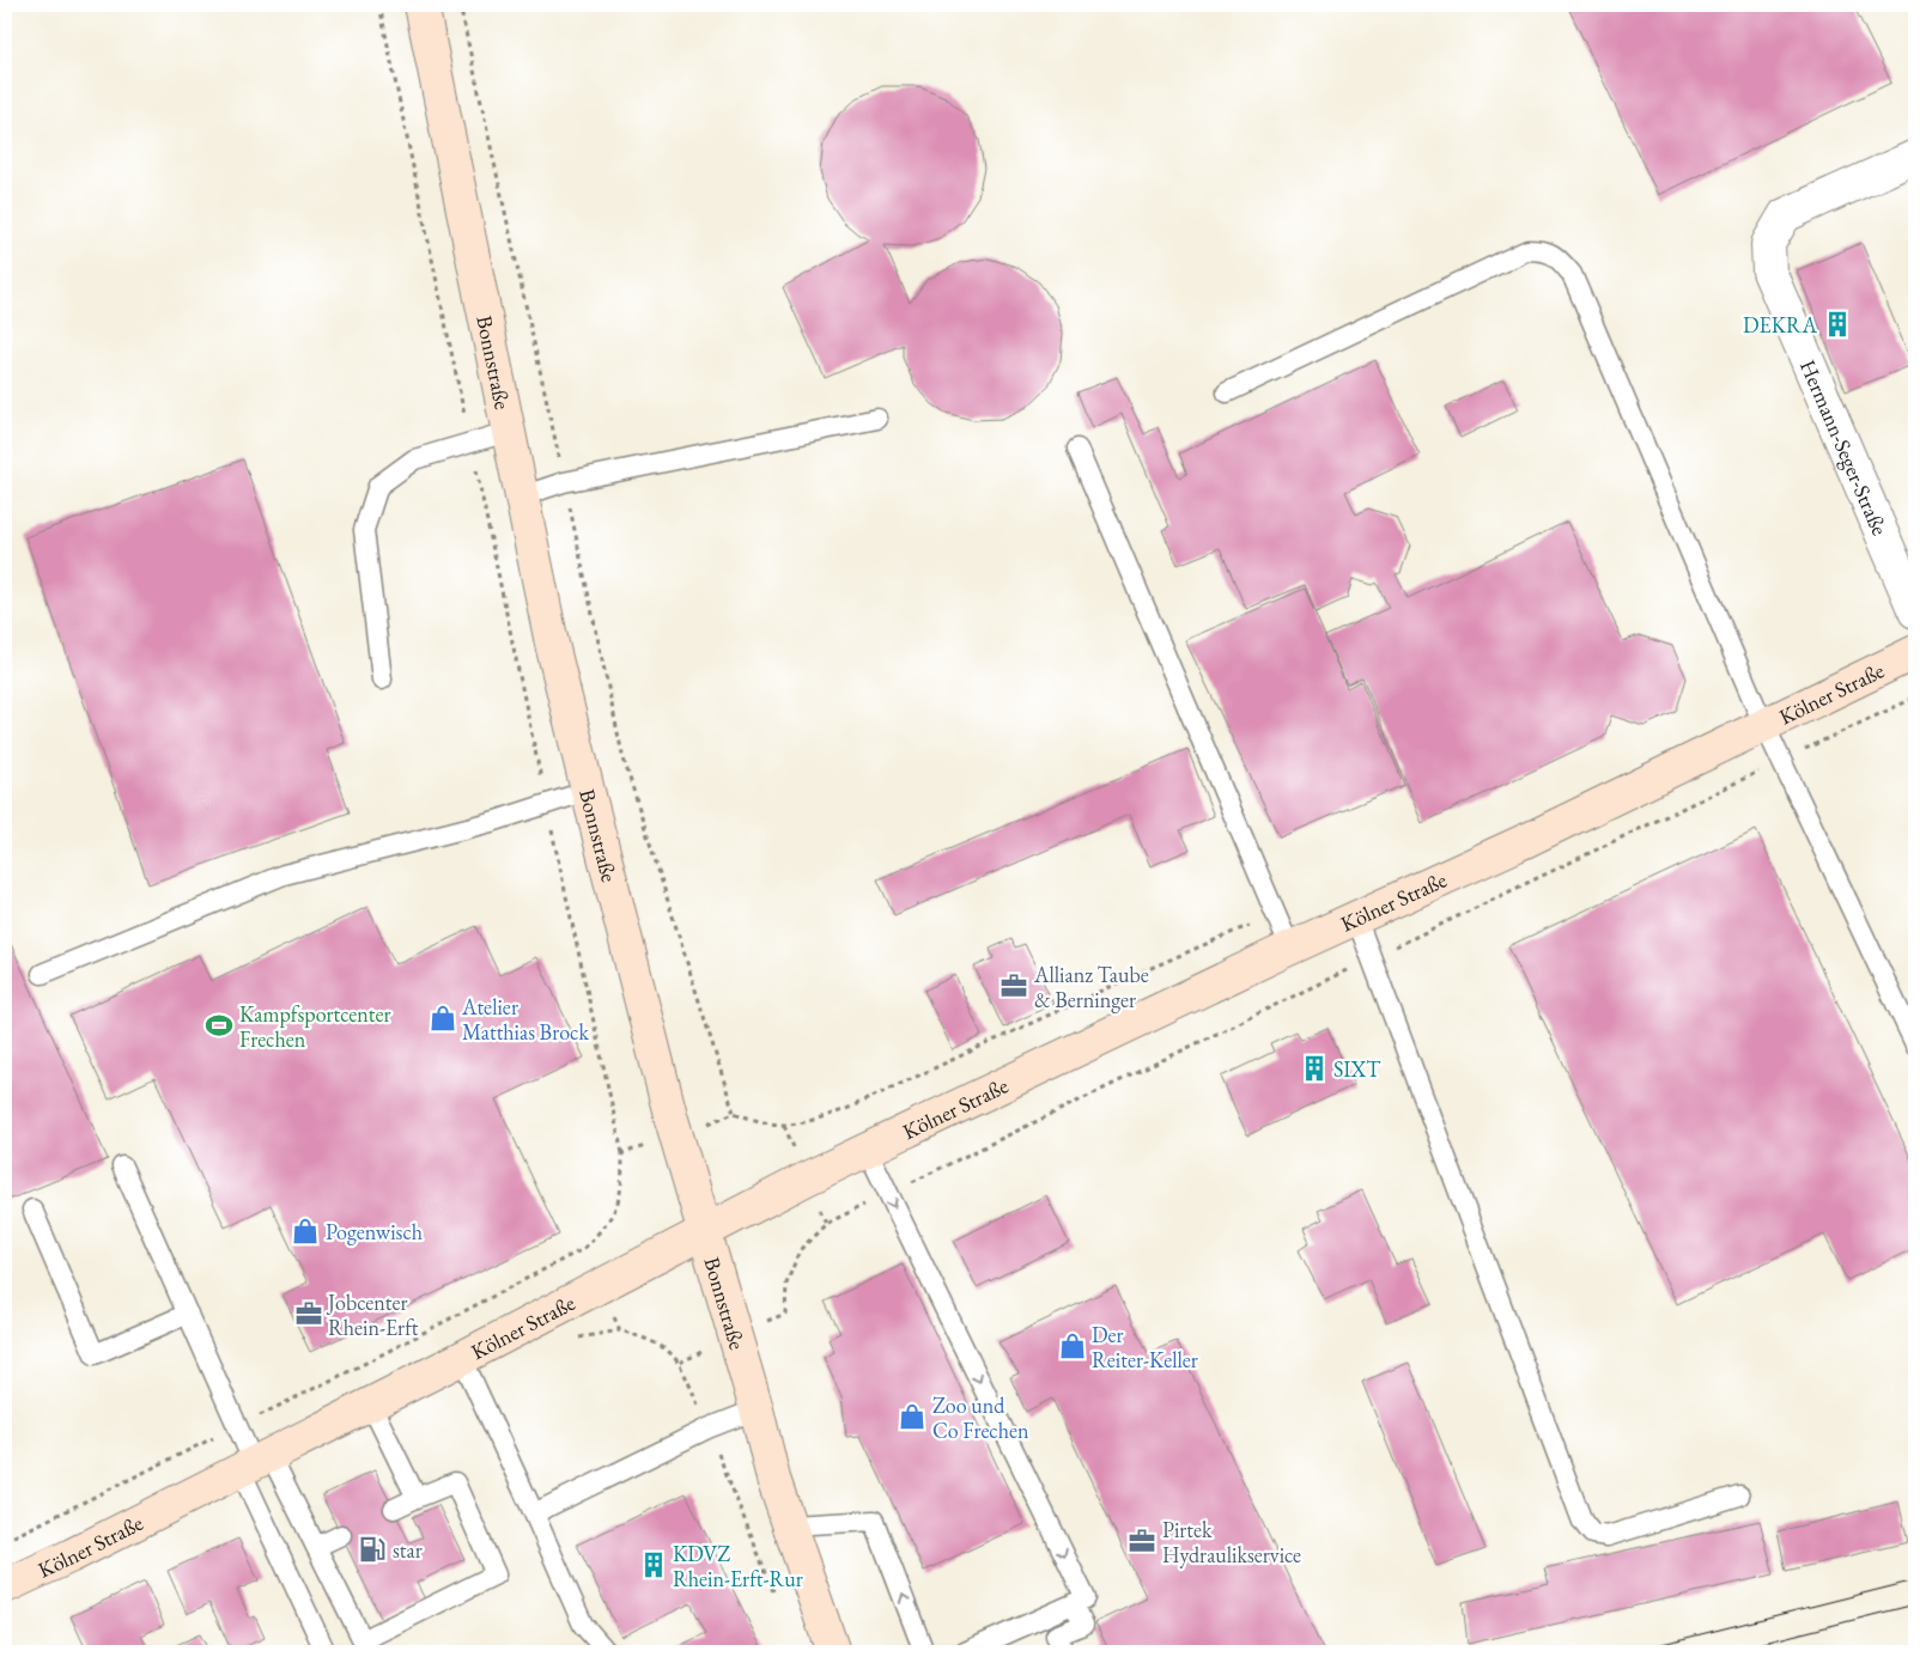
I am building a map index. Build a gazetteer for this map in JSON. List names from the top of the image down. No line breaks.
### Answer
{"streets":{"main road":["Bonnstraße","Kölner Straße"],"street":["Hermann-Seger-Straße"]},"crossings":[["Bonnstraße","Kölner Straße"]],"places":{"building":["DEKRA","SIXT","KDVZ Rhein-Erft-Rur"],"office":["Allianz Taube & Berninger","Jobcenter Rhein-Erft","Pirtek Hydraulikservice"],"shop":["Atelier Matthias Brock","Pogenwisch","Der Reiter-Keller","Zoo und Co Frechen"],"sports":["Kampfsportcenter Frechen"],"fuel station":["star"]}}
